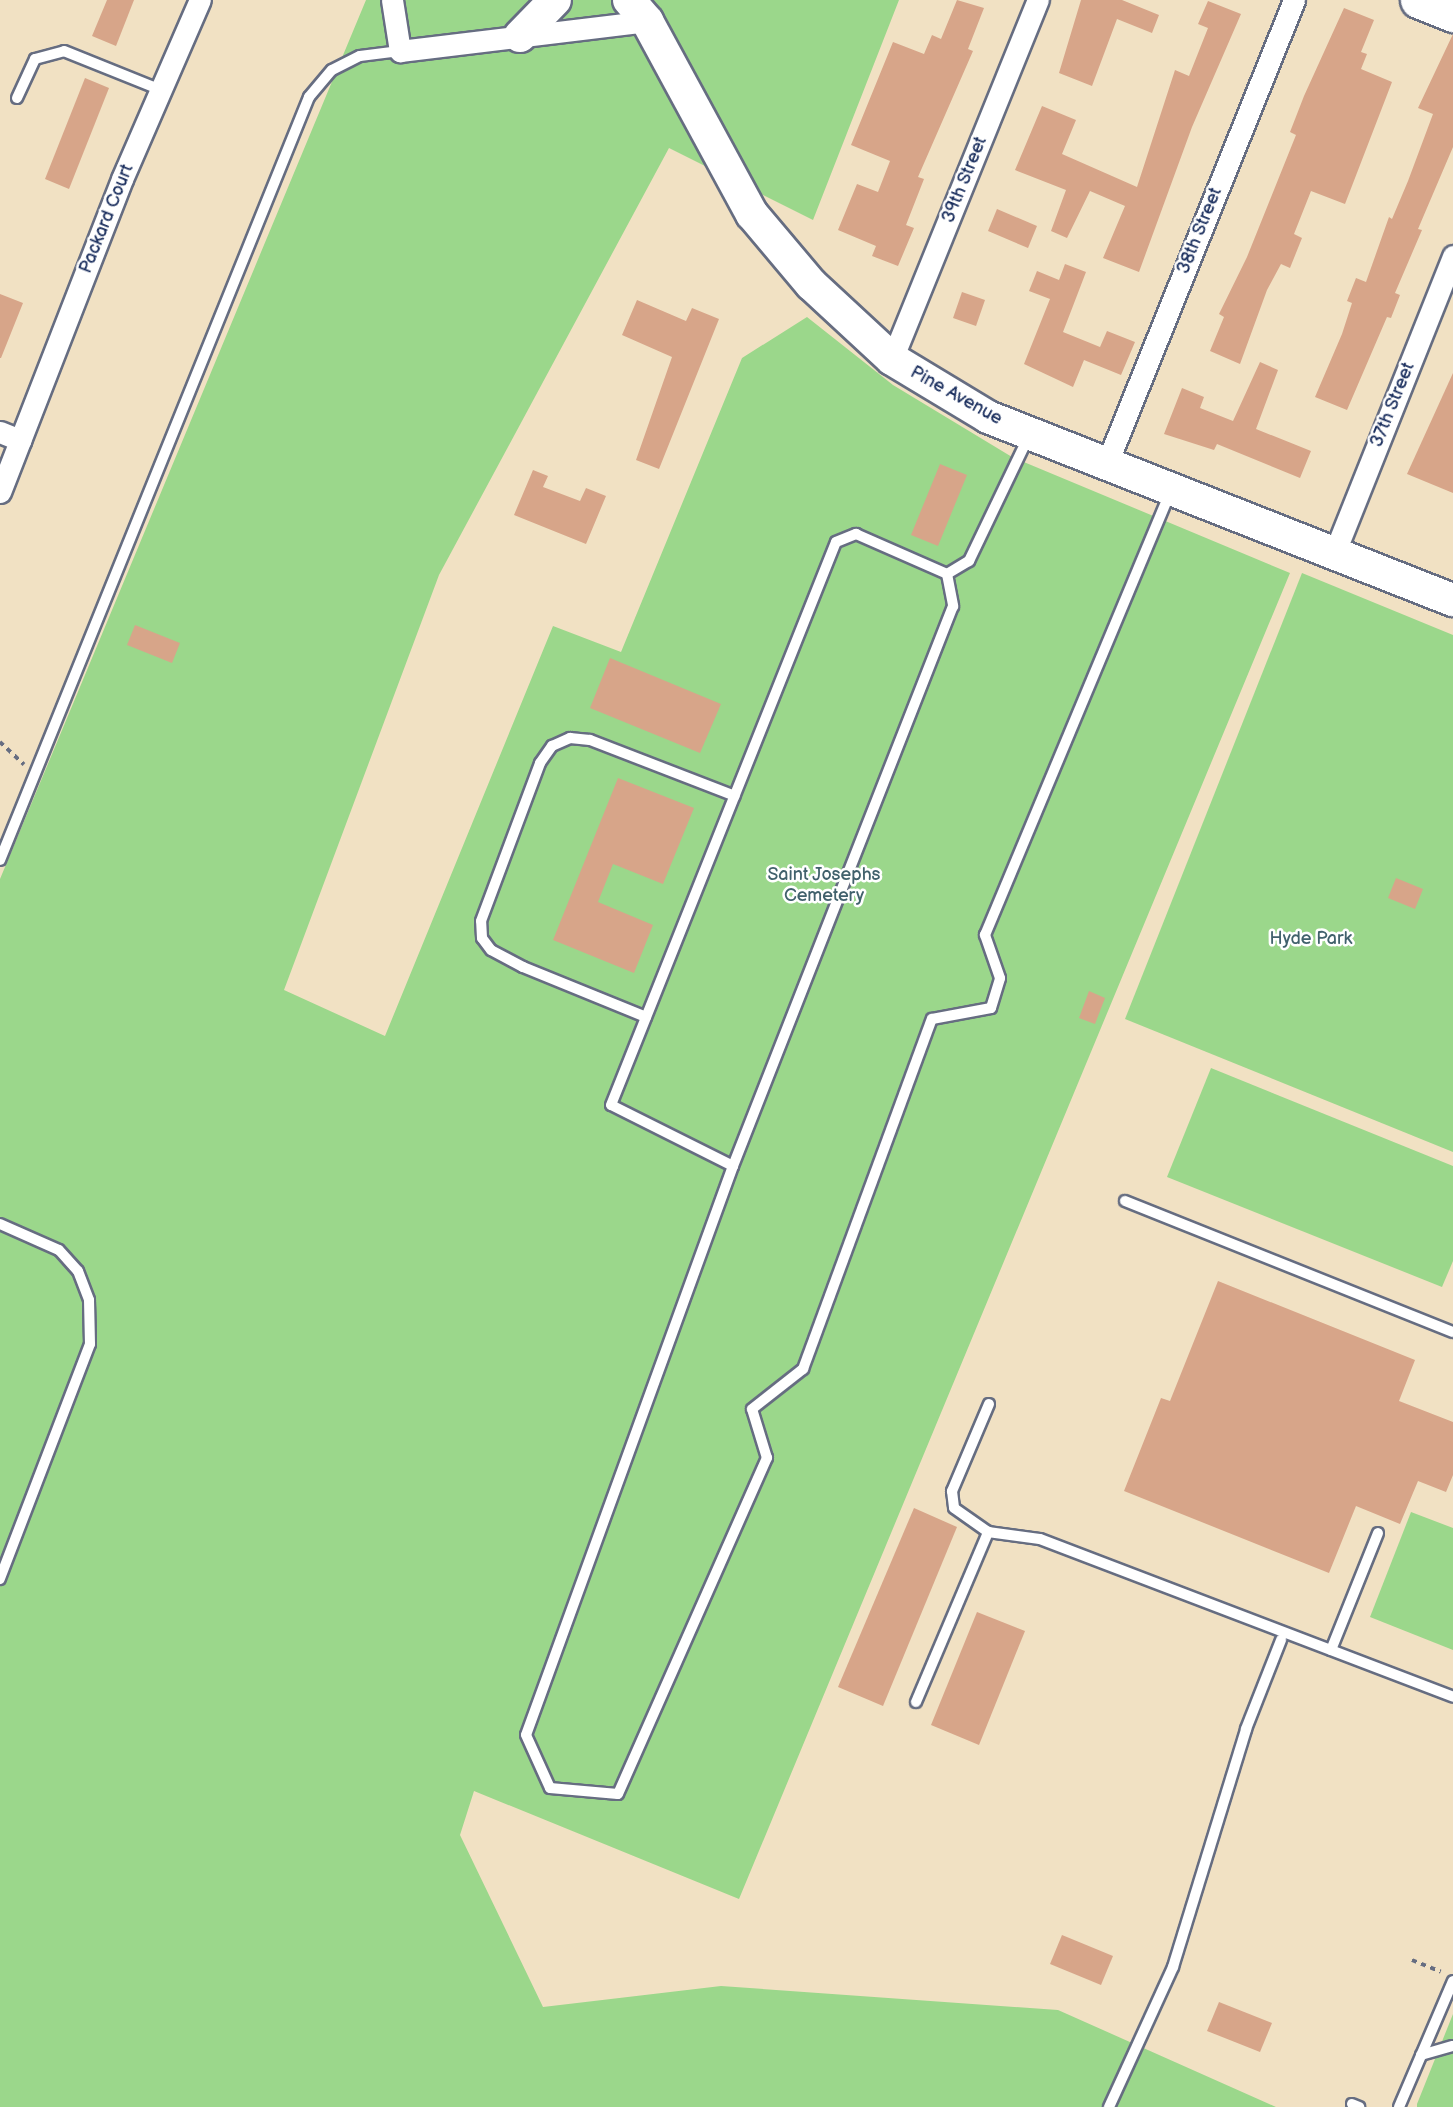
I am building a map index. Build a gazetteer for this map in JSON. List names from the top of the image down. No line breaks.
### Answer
{"streets":{"main road":["Pine Avenue"],"street":["39th Street","Packard Court","38th Street","37th Street"]},"crossings":[["39th Street","Pine Avenue"],["38th Street","Pine Avenue"],["Pine Avenue","37th Street"]],"parks":["Saint Josephs Cemetery","Hyde Park"]}
